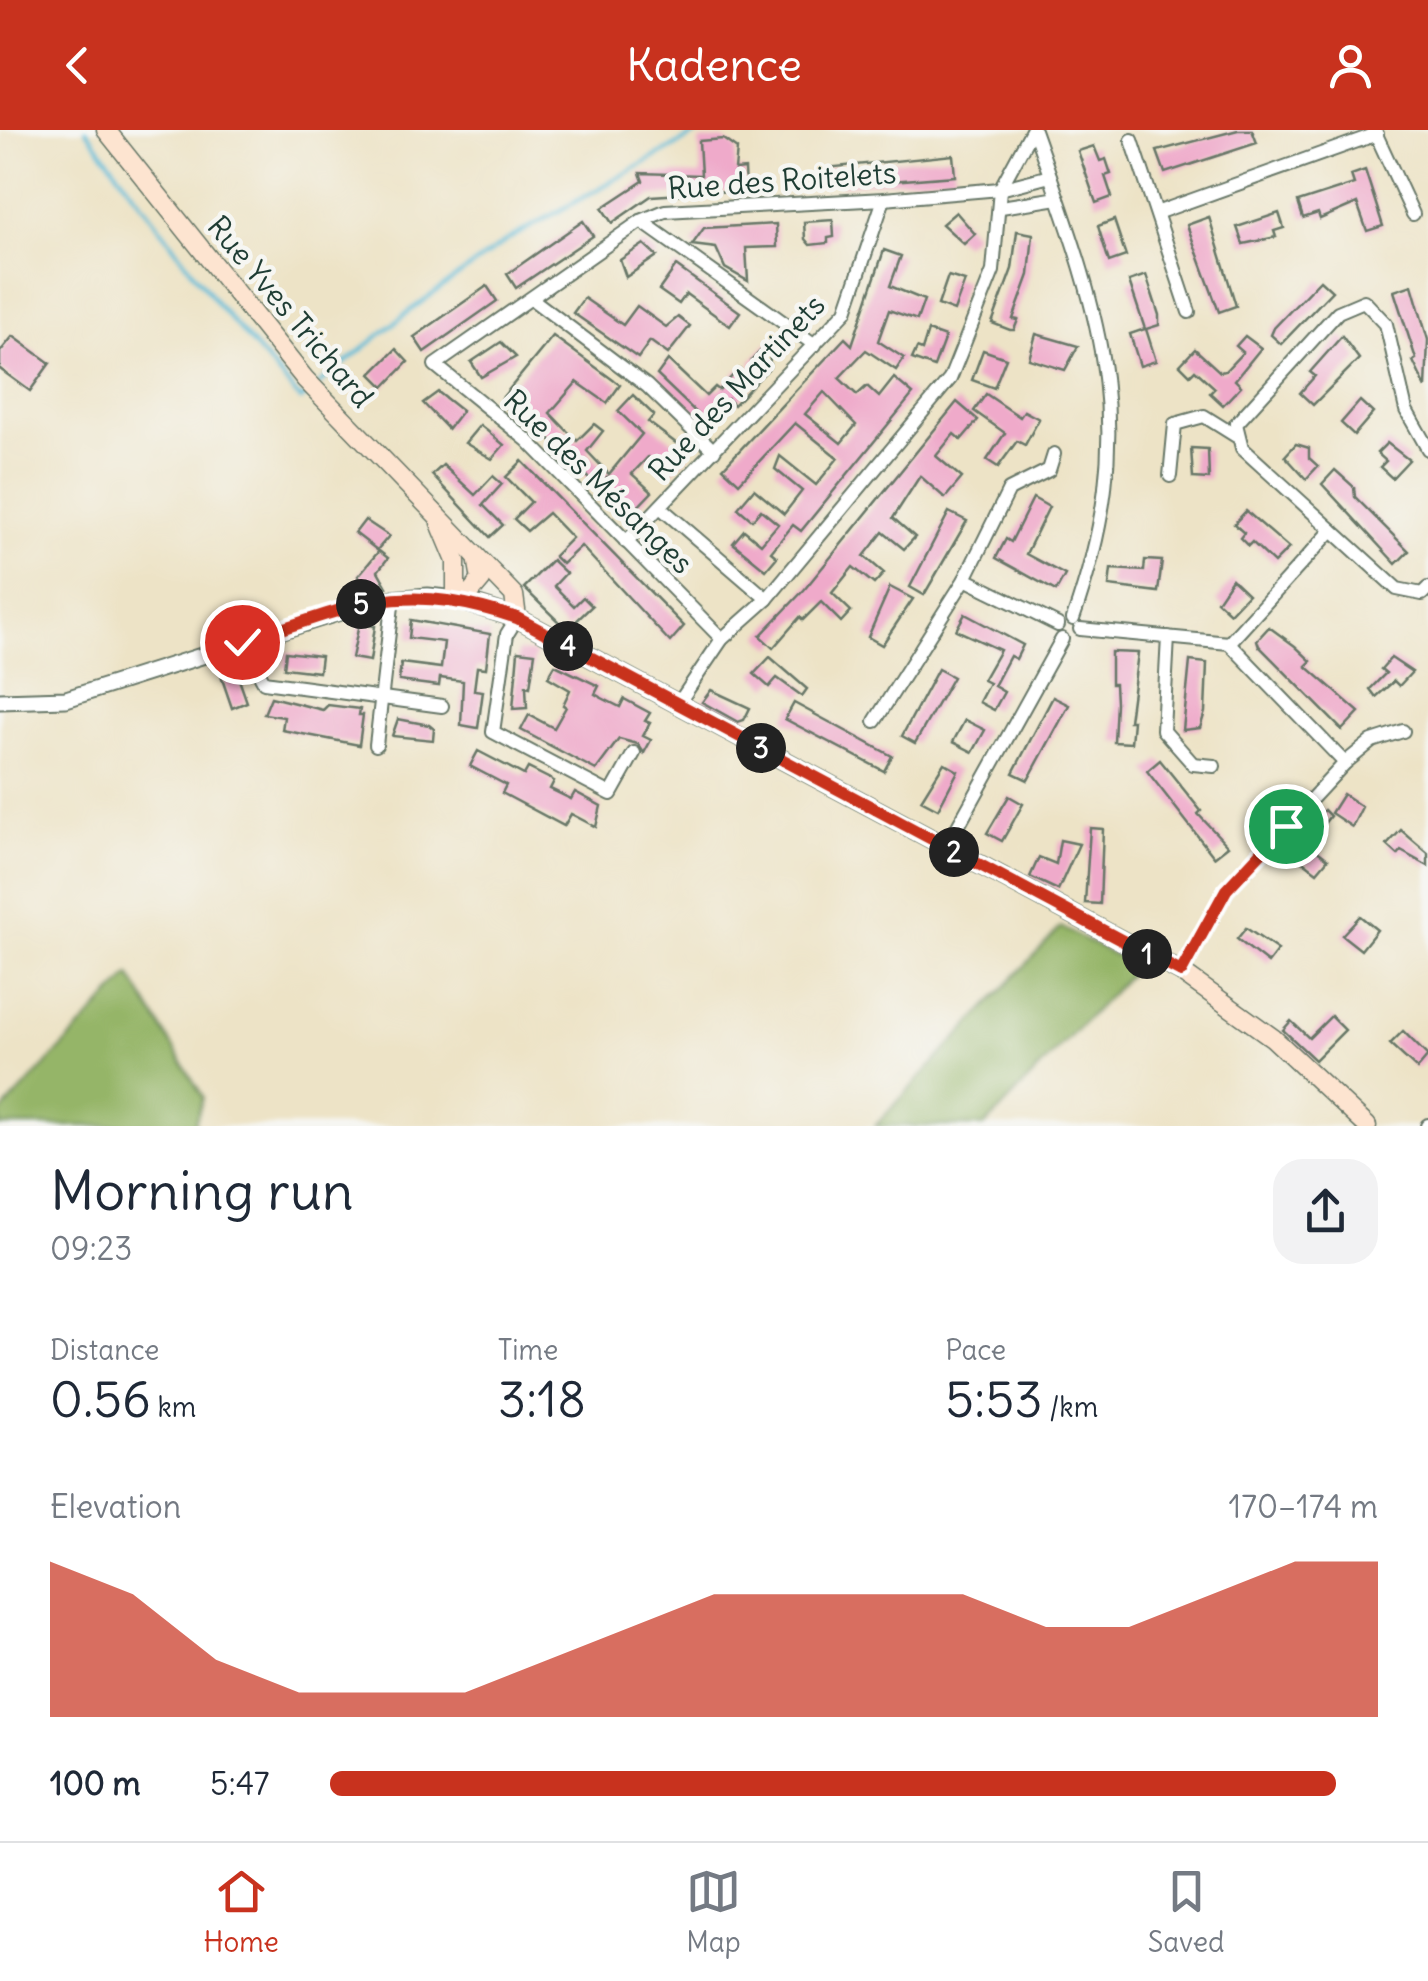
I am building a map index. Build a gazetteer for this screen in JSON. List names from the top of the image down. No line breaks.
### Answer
{"streets":{"main road":["Rue Yves Trichard"],"street":["Rue des Roitelets","Rue des Martinets","Rue des Mésanges"]},"crossings":[["Rue des Roitelets","Rue des Martinets"],["Rue des Roitelets","Rue des Mésanges"],["Rue des Martinets","Rue des Mésanges"]],"page":{"header":"Kadence","pins":["5","4","3","2","1"],"heading":["Morning run","09:23"],"stats":[["Distance","0.56 km"],["Time","3:18"],["Pace","5:53 /km"]],"chart":["Elevation","170–174 m"],"list":[{"name":"100 m","note":"5:47"}],"tabs":["Home","Map","Saved"]}}
